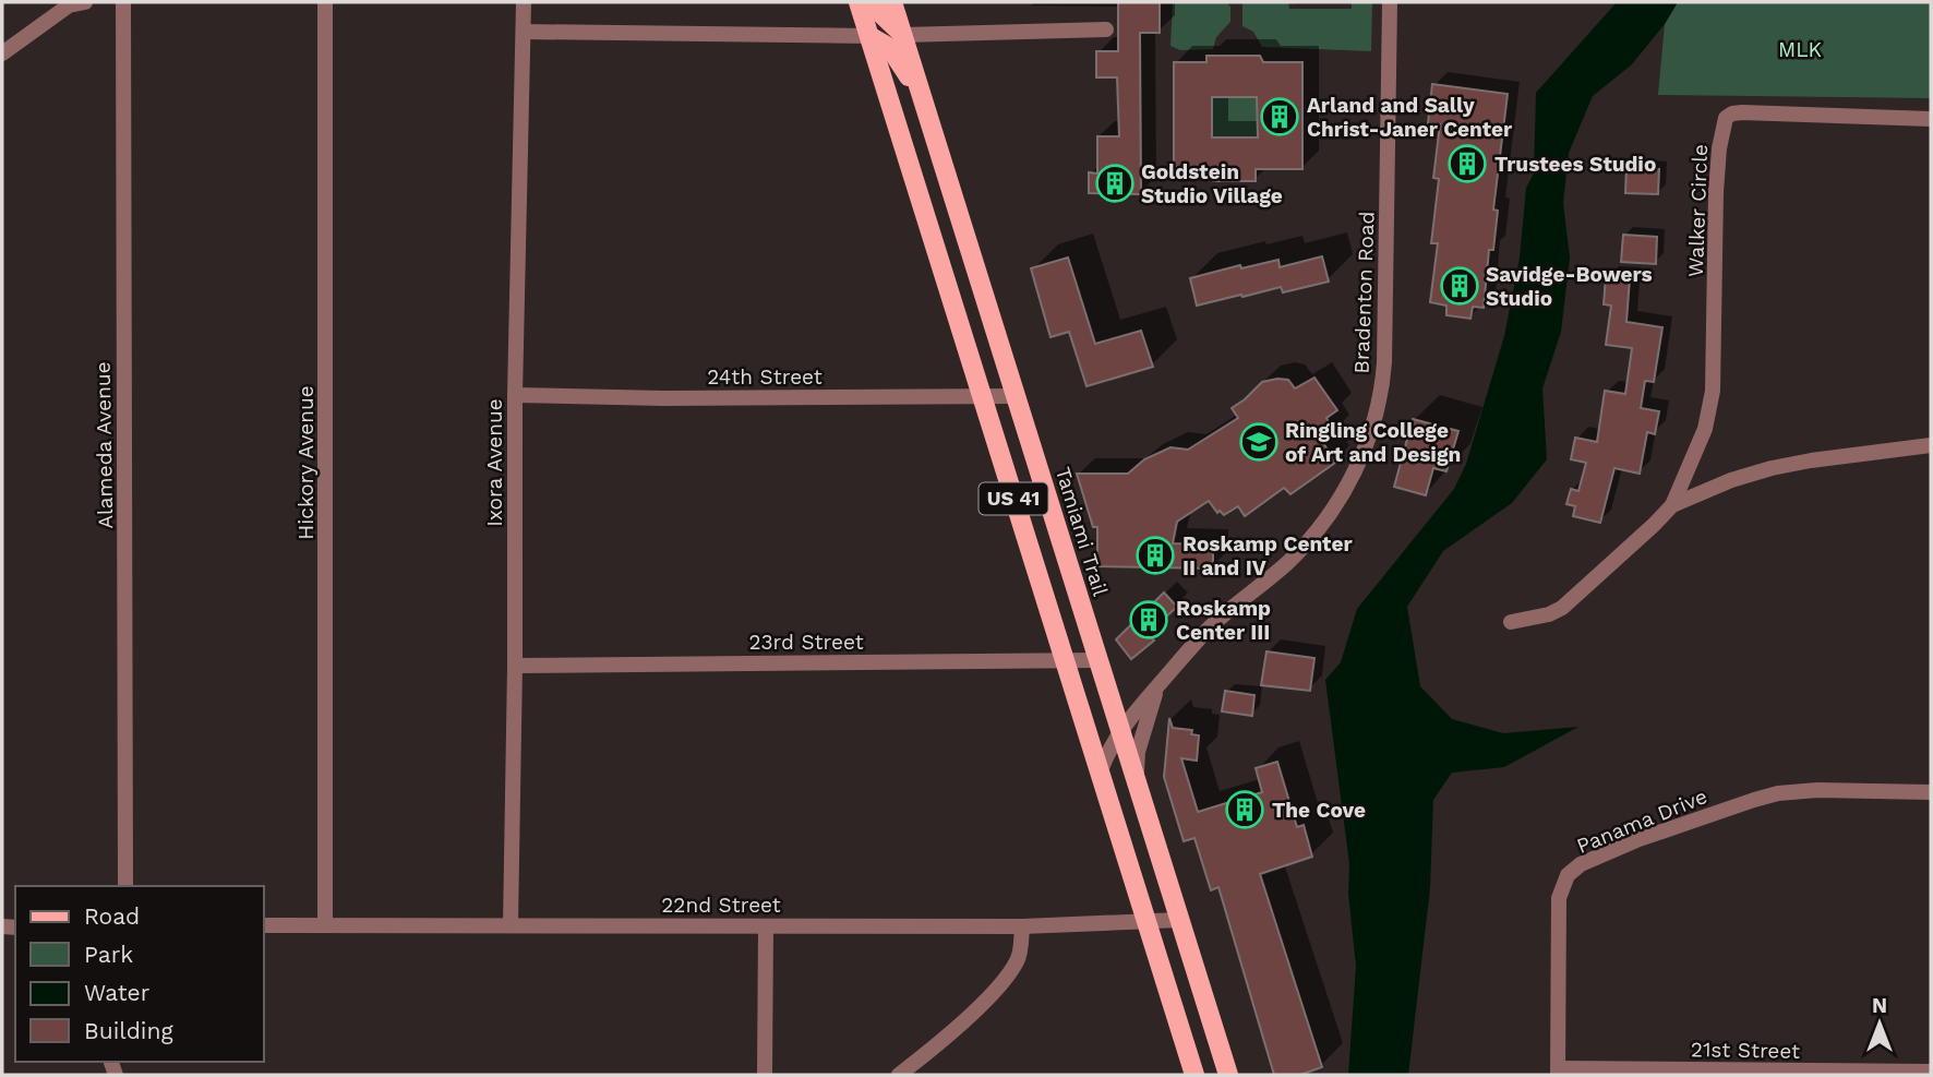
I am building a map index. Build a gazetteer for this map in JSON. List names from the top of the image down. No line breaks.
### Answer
{"streets":{"main road":["US 41","Tamiami Trail"],"street":["Walker Circle","Bradenton Road","24th Street","Alameda Avenue","Hickory Avenue","Ixora Avenue","23rd Street","Panama Drive","22nd Street","21st Street"]},"crossings":[["Bradenton Road","US 41"],["Bradenton Road","Tamiami Trail"],["24th Street","Ixora Avenue"],["24th Street","US 41"],["24th Street","Tamiami Trail"],["Hickory Avenue","22nd Street"],["Ixora Avenue","23rd Street"],["Ixora Avenue","22nd Street"],["US 41","23rd Street"],["US 41","22nd Street"],["Tamiami Trail","23rd Street"],["Tamiami Trail","22nd Street"],["Panama Drive","21st Street"]],"parks":["MLK"],"places":{"building":["Arland and Sally Christ-Janer Center","Trustees Studio","Goldstein Studio Village","Savidge-Bowers Studio","Roskamp Center II and IV","Roskamp Center III","The Cove"],"school or university":["Ringling College of Art and Design"]},"legend":["Road","Park","Water","Building"],"north":"top"}
